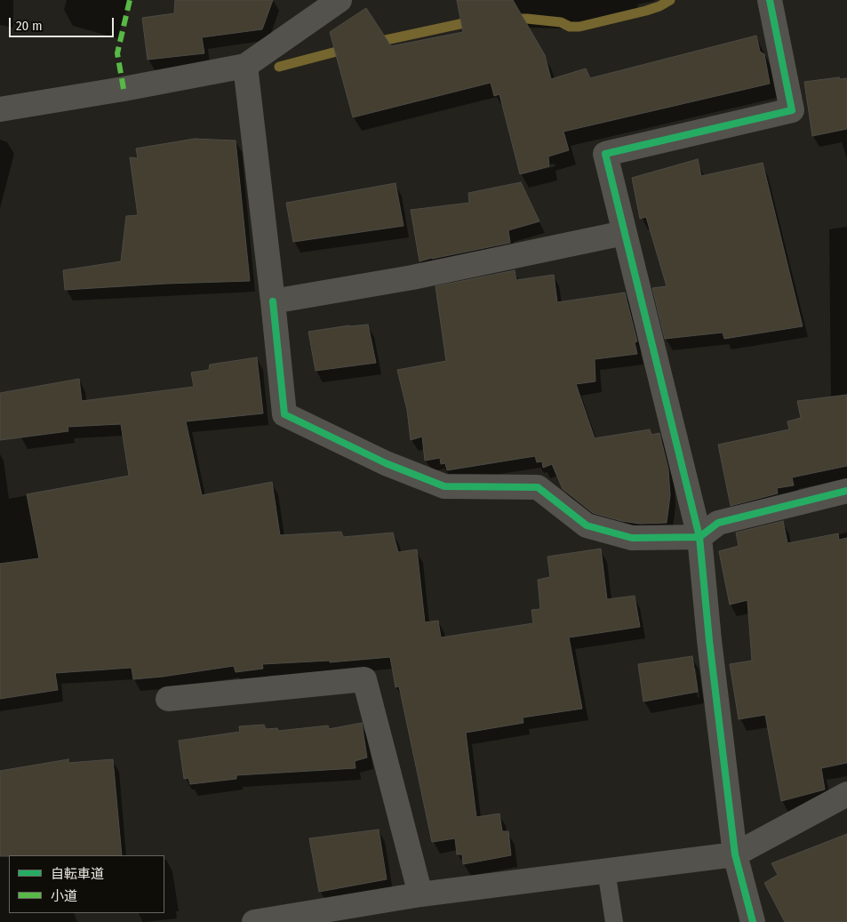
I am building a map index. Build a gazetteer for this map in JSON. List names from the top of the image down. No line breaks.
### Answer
{"legend":["自転車道","小道"],"scale_bar":"20 m"}
